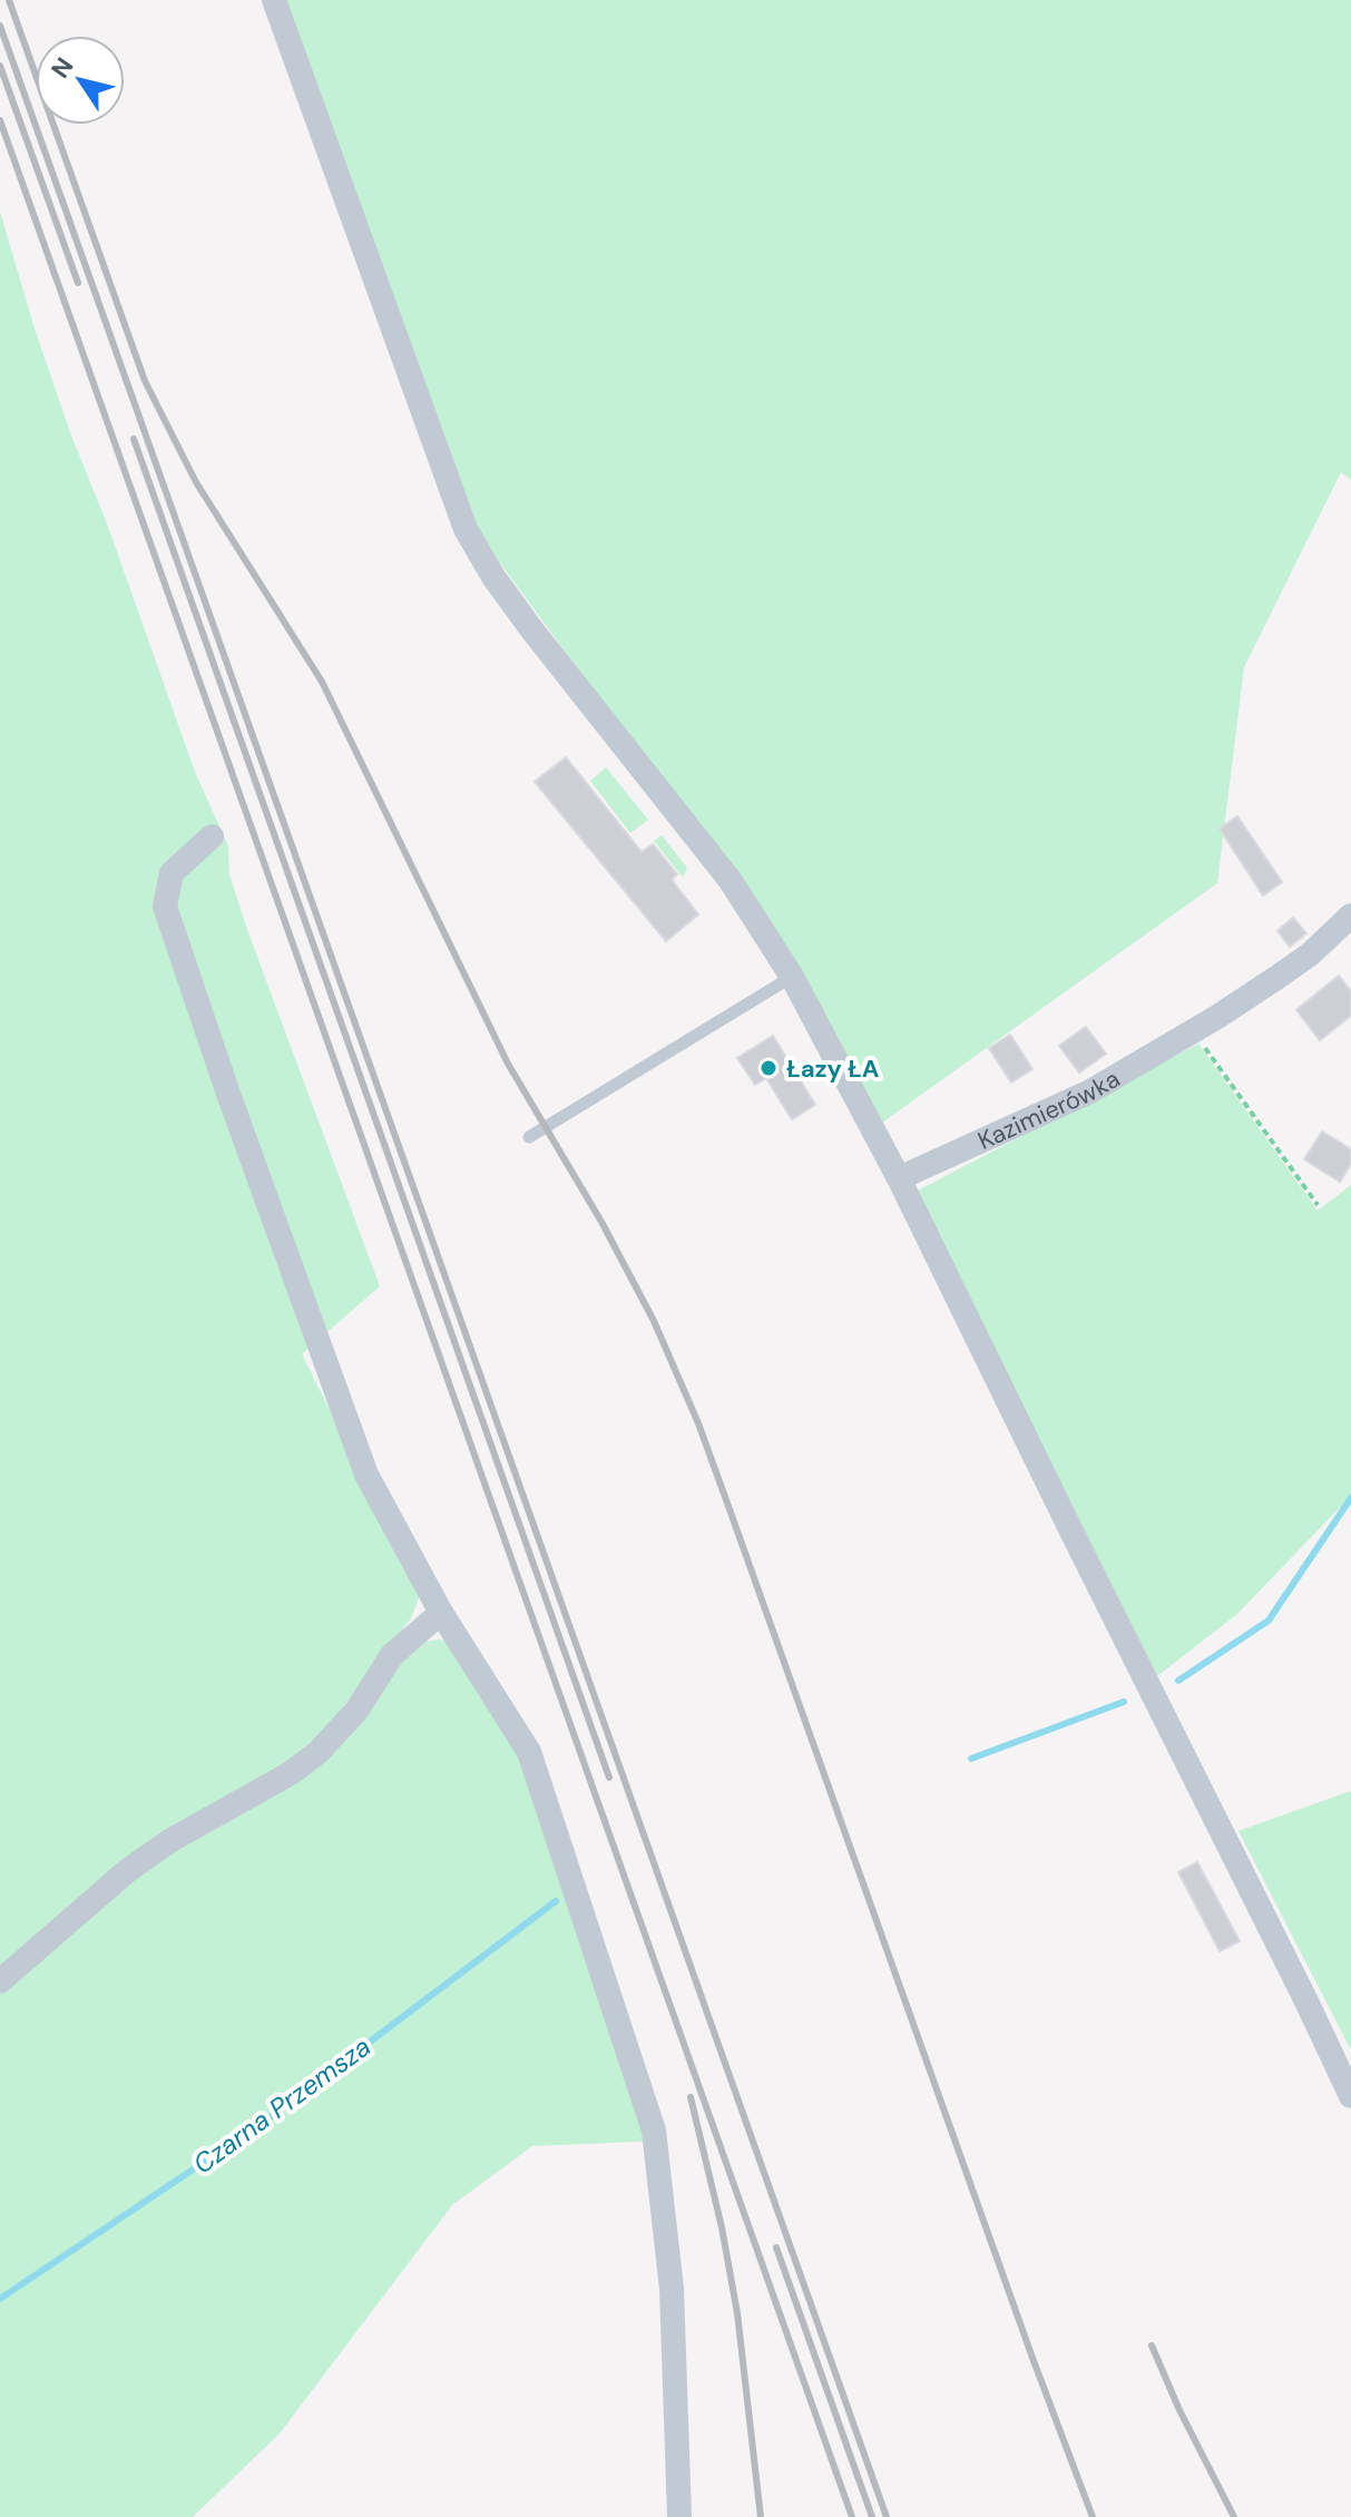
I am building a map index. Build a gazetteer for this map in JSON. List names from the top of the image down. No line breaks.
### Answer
{"streets":{"street":["Kazimierówka"]},"water":["Czarna Przemsza"],"places":["Łazy ŁA"],"north":"top left"}
